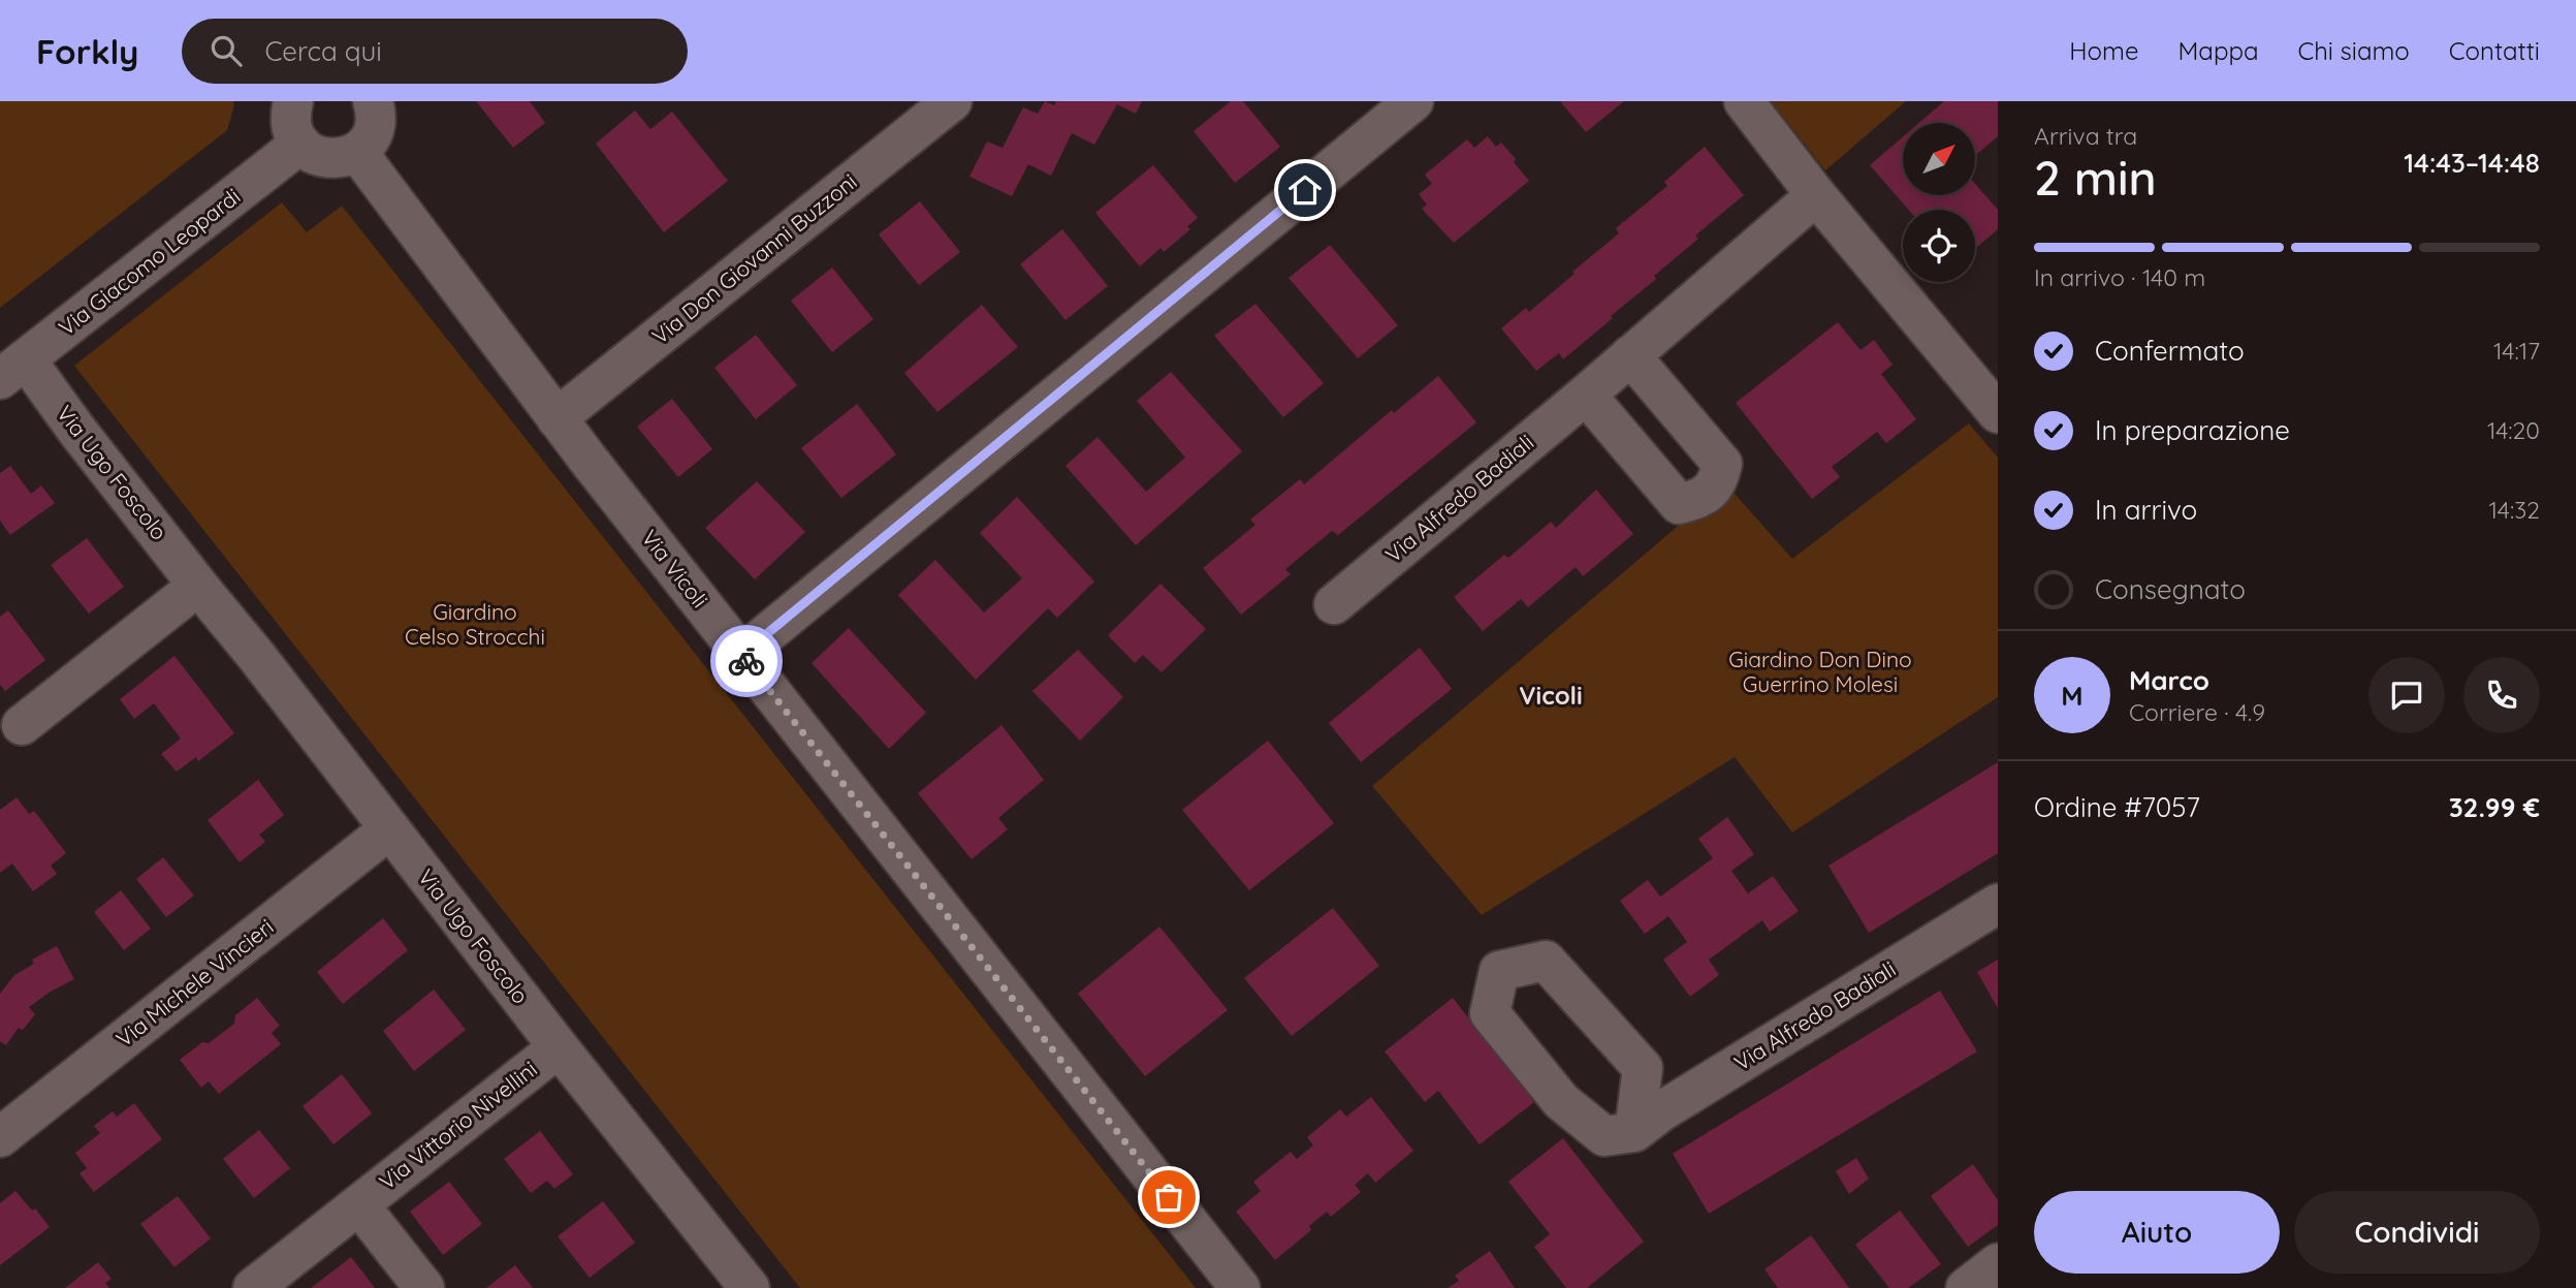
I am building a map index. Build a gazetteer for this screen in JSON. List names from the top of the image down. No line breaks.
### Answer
{"streets":{"street":["Via Don Giovanni Buzzoni","Via Giacomo Leopardi","Via Ugo Foscolo","Via Alfredo Badiali","Via Vicoli","Via Michele Vincieri","Via Vittorio Nivellini"]},"crossings":[["Via Don Giovanni Buzzoni","Via Vicoli"],["Via Giacomo Leopardi","Via Ugo Foscolo"],["Via Ugo Foscolo","Via Michele Vincieri"],["Via Ugo Foscolo","Via Vittorio Nivellini"]],"districts":["Vicoli"],"parks":["Giardino Celso Strocchi","Giardino Don Dino Guerrino Molesi"],"north":"top right","page":{"header":"Forkly","search":"Cerca qui","nav":["Home","Mappa","Chi siamo","Contatti"],"heading":["2 min","Arriva tra","14:43–14:48"],"panel":["Marco","Corriere · 4.9","Ordine #7057","32.99 €"],"bar":"In arrivo · 140 m","list":[["Confermato","14:17"],["In preparazione","14:20"],["In arrivo","14:32"],"Consegnato"],"round":"M","buttons":["Aiuto","Condividi"]}}
